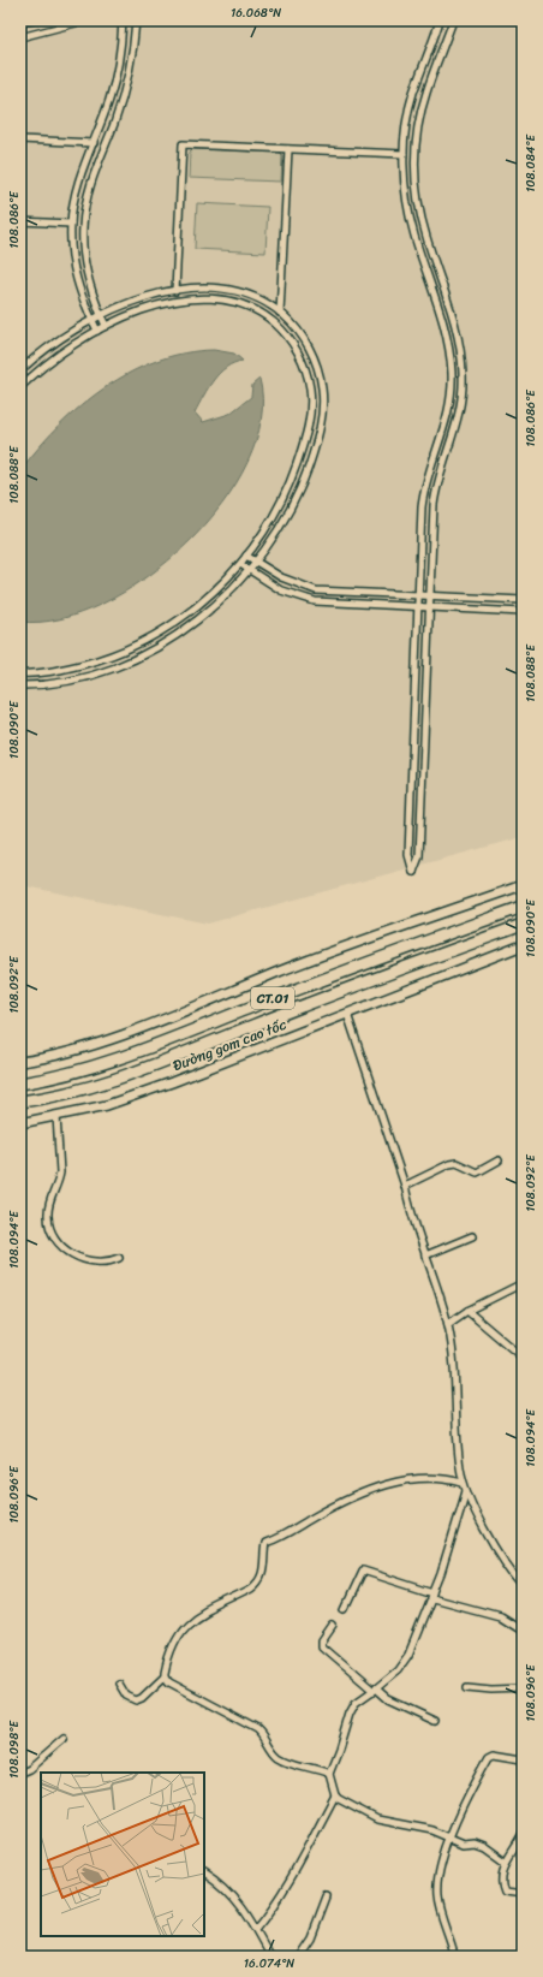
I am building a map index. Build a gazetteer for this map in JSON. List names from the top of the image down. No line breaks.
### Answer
{"streets":{"highway":["CT.01"],"main road":["Đường gom cao tốc"]},"coordinates":["16.068°N","108.084°E","108.086°E","108.088°E","108.090°E","108.092°E","108.094°E","108.096°E","108.098°E","16.074°N"]}
